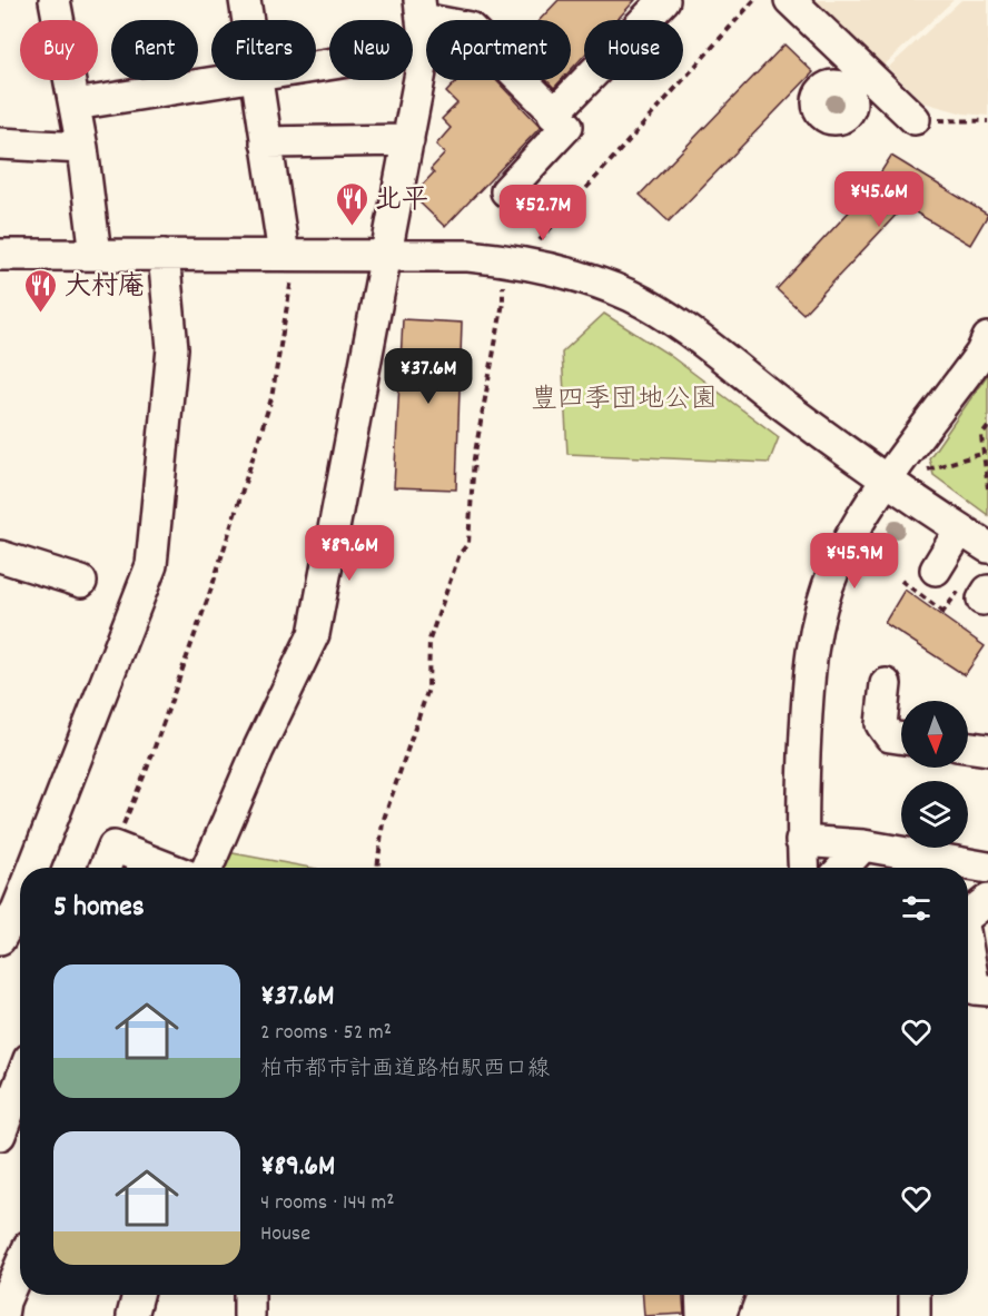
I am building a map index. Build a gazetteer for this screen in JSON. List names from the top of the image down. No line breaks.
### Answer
{"parks":["豊四季団地公園"],"places":{"restaurant":["北平","大村庵"]},"north":"bottom","page":{"chip":["Buy","Rent","Filters","New","Apartment","House"],"price":["¥45.6M","¥52.7M","¥37.6M","¥89.6M","¥45.9M"],"heading":"5 homes","list":[{"name":"¥37.6M","note":"2 rooms · 52 m² · 柏市都市計画道路柏駅西口線"},{"name":"¥89.6M","note":"4 rooms · 144 m² · House"}]}}
